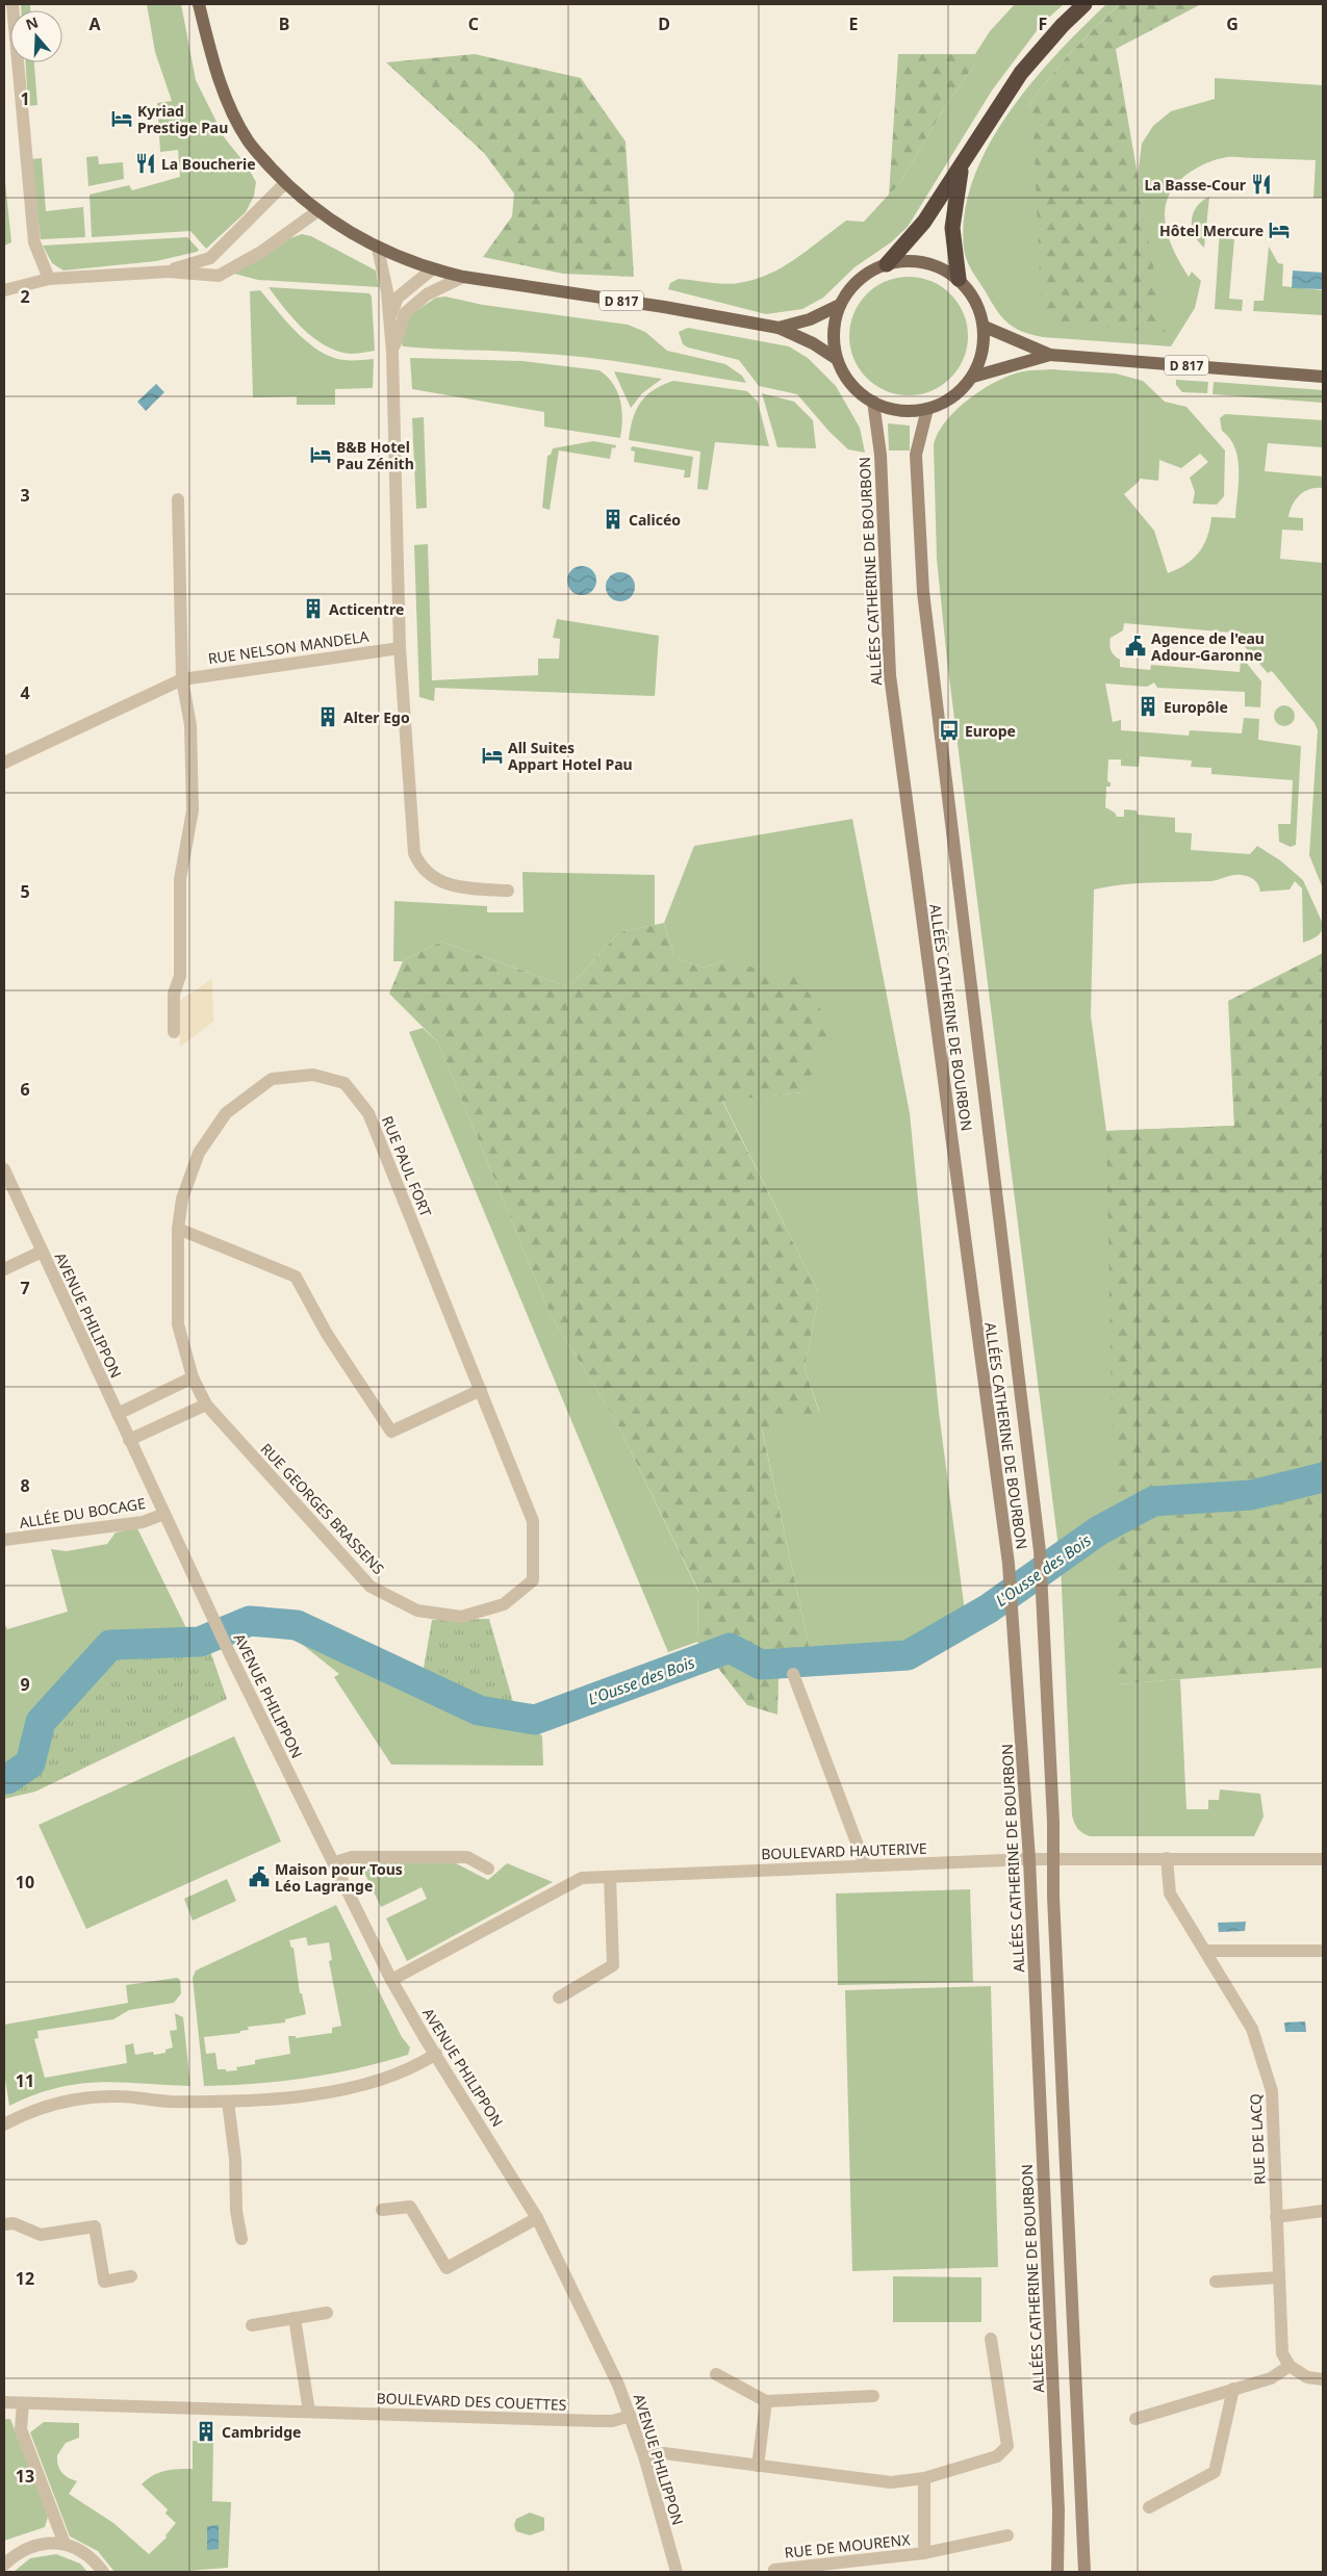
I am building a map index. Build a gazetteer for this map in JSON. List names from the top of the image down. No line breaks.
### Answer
{"streets":{"main road":["D 817","ALLÉES CATHERINE DE BOURBON"],"street":["RUE NELSON MANDELA","RUE PAUL FORT","AVENUE PHILIPPON","RUE GEORGES BRASSENS","ALLÉE DU BOCAGE","BOULEVARD HAUTERIVE","RUE DE LACQ","BOULEVARD DES COUETTES","RUE DE MOURENX"]},"crossings":[["D 817","ALLÉES CATHERINE DE BOURBON"],["ALLÉES CATHERINE DE BOURBON","BOULEVARD HAUTERIVE"],["RUE PAUL FORT","RUE GEORGES BRASSENS"],["AVENUE PHILIPPON","ALLÉE DU BOCAGE"],["AVENUE PHILIPPON","BOULEVARD HAUTERIVE"],["AVENUE PHILIPPON","BOULEVARD DES COUETTES"],["BOULEVARD HAUTERIVE","RUE DE LACQ"]],"water":["L'Ousse des Bois"],"places":{"hotel":["Kyriad Prestige Pau","Hôtel Mercure","B&B Hotel Pau Zénith","All Suites Appart Hotel Pau"],"restaurant":["La Boucherie","La Basse-Cour"],"building":["Calicéo","Acticentre","Europôle","Alter Ego","Cambridge"],"public building":["Agence de l'eau Adour-Garonne","Maison pour Tous Léo Lagrange"],"bus stop":["Europe"]},"north":"top","grid":{"columns":["A","B","C","D","E","F","G"],"rows":["1","2","3","4","5","6","7","8","9","10","11","12","13"]}}
